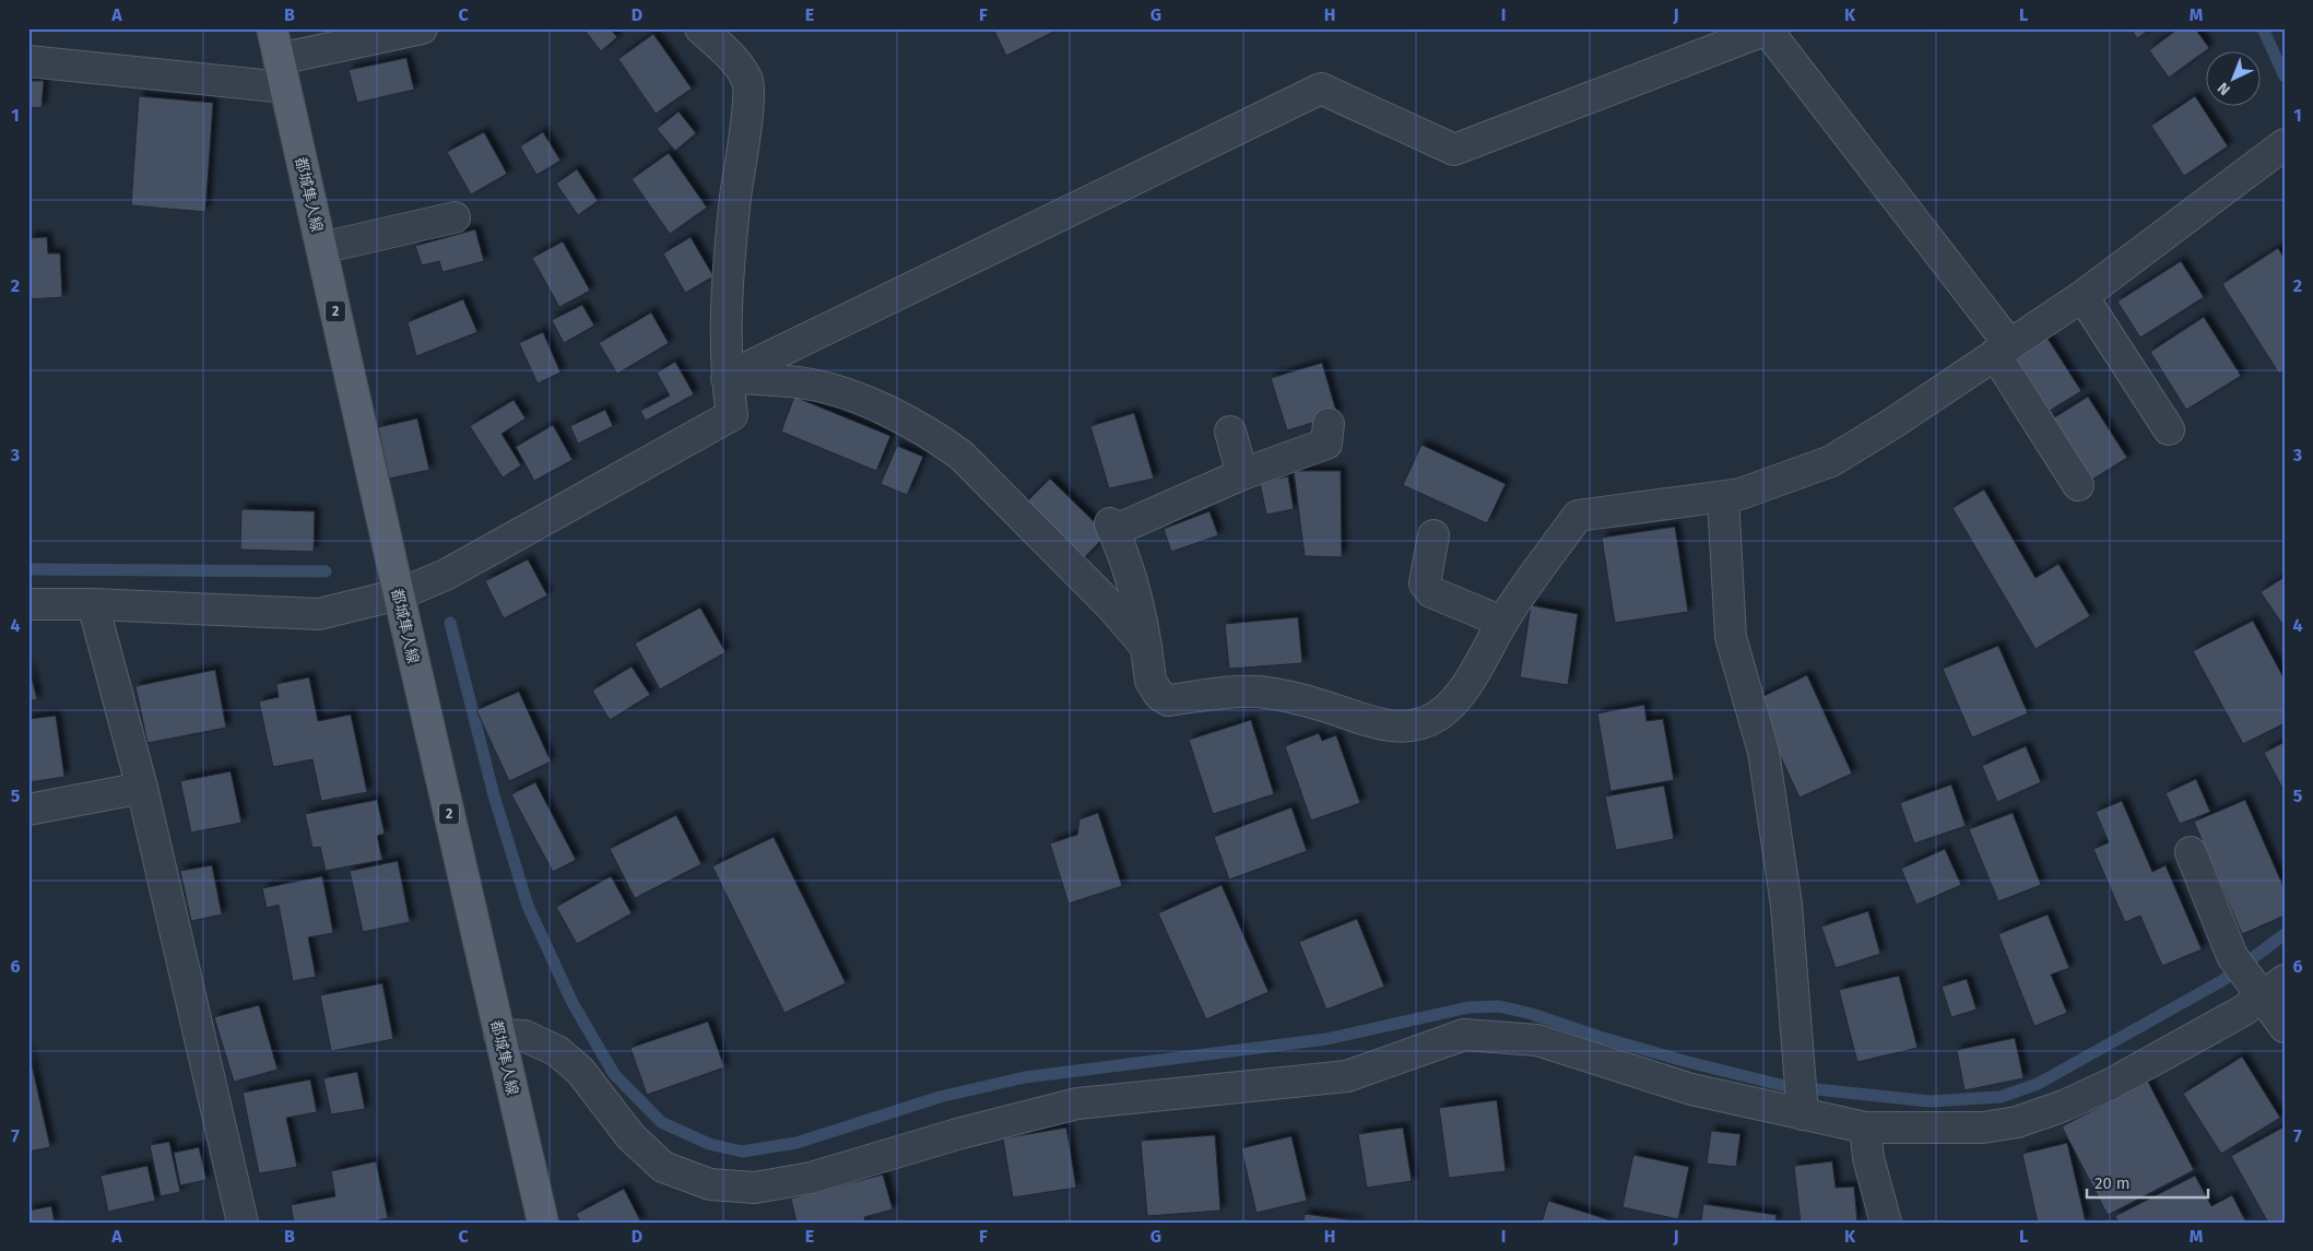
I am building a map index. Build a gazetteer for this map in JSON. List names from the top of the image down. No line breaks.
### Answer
{"streets":{"main road":["都城隼人線","2"]},"scale_bar":"20 m","north":"bottom left","grid":{"columns":["A","B","C","D","E","F","G","H","I","J","K","L","M"],"rows":["1","2","3","4","5","6","7"]}}
